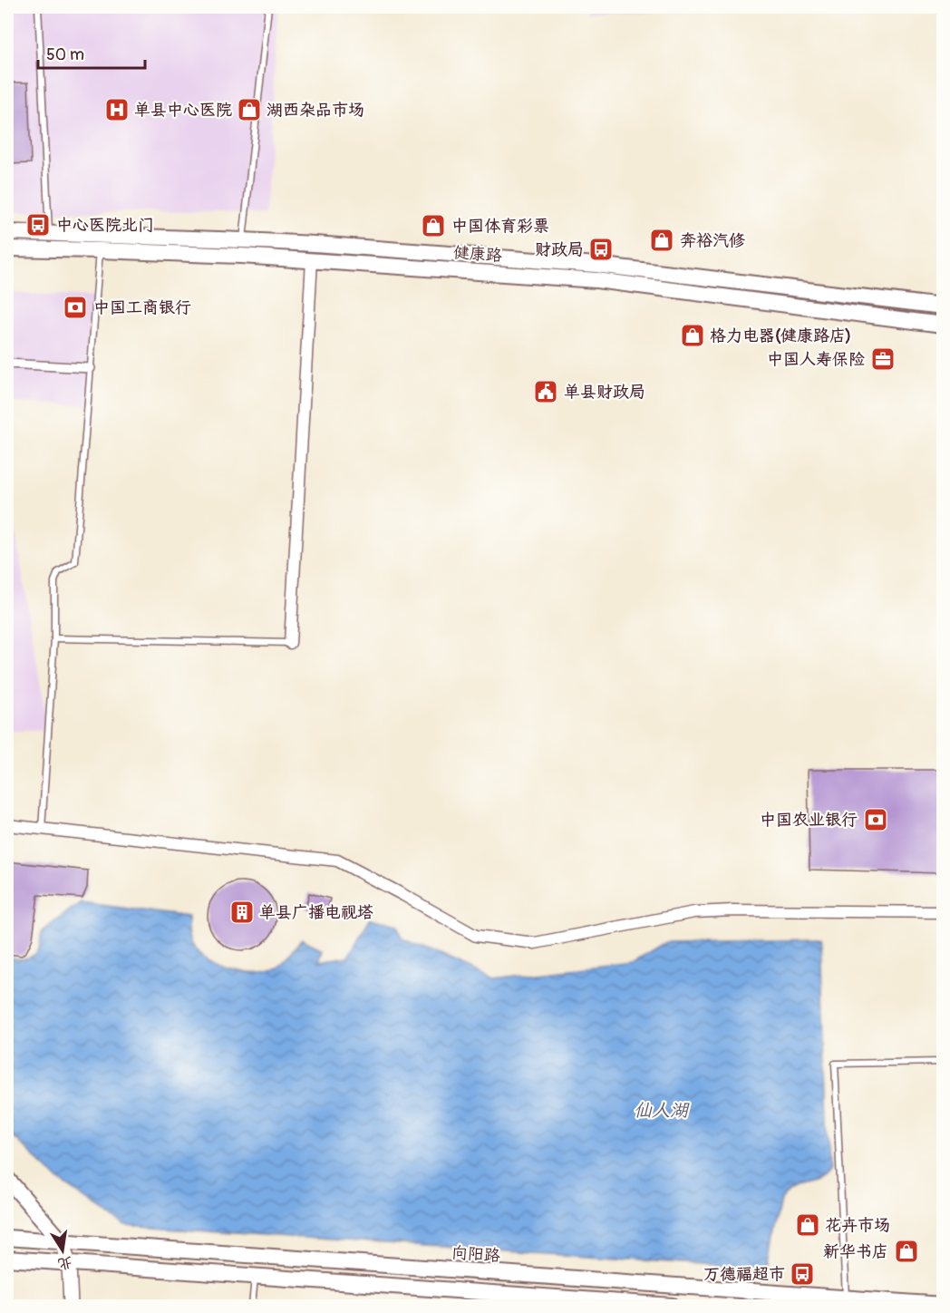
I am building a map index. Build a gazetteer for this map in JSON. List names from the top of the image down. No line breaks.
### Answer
{"streets":{"main road":["健康路","向阳路"]},"water":["仙人湖"],"places":{"hospital":["单县中心医院"],"shop":["湖西杂品市场","中国体育彩票","奔裕汽修","格力电器(健康路店)","花卉市场","新华书店"],"bus stop":["中心医院北门","财政局","万德福超市"],"bank":["中国工商银行","中国农业银行"],"office":["中国人寿保险"],"public building":["单县财政局"],"building":["单县广播电视塔"]},"scale_bar":"50 m","north":"bottom"}
